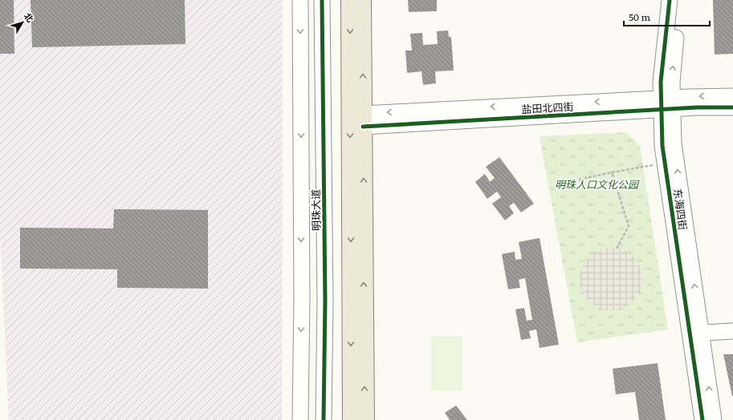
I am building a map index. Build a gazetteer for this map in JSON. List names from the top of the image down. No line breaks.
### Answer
{"streets":{"street":["盐田北四街","东海四街","明珠大道"]},"crossings":[["盐田北四街","东海四街"]],"parks":["明珠人口文化公园"],"scale_bar":"50 m","north":"top right"}
